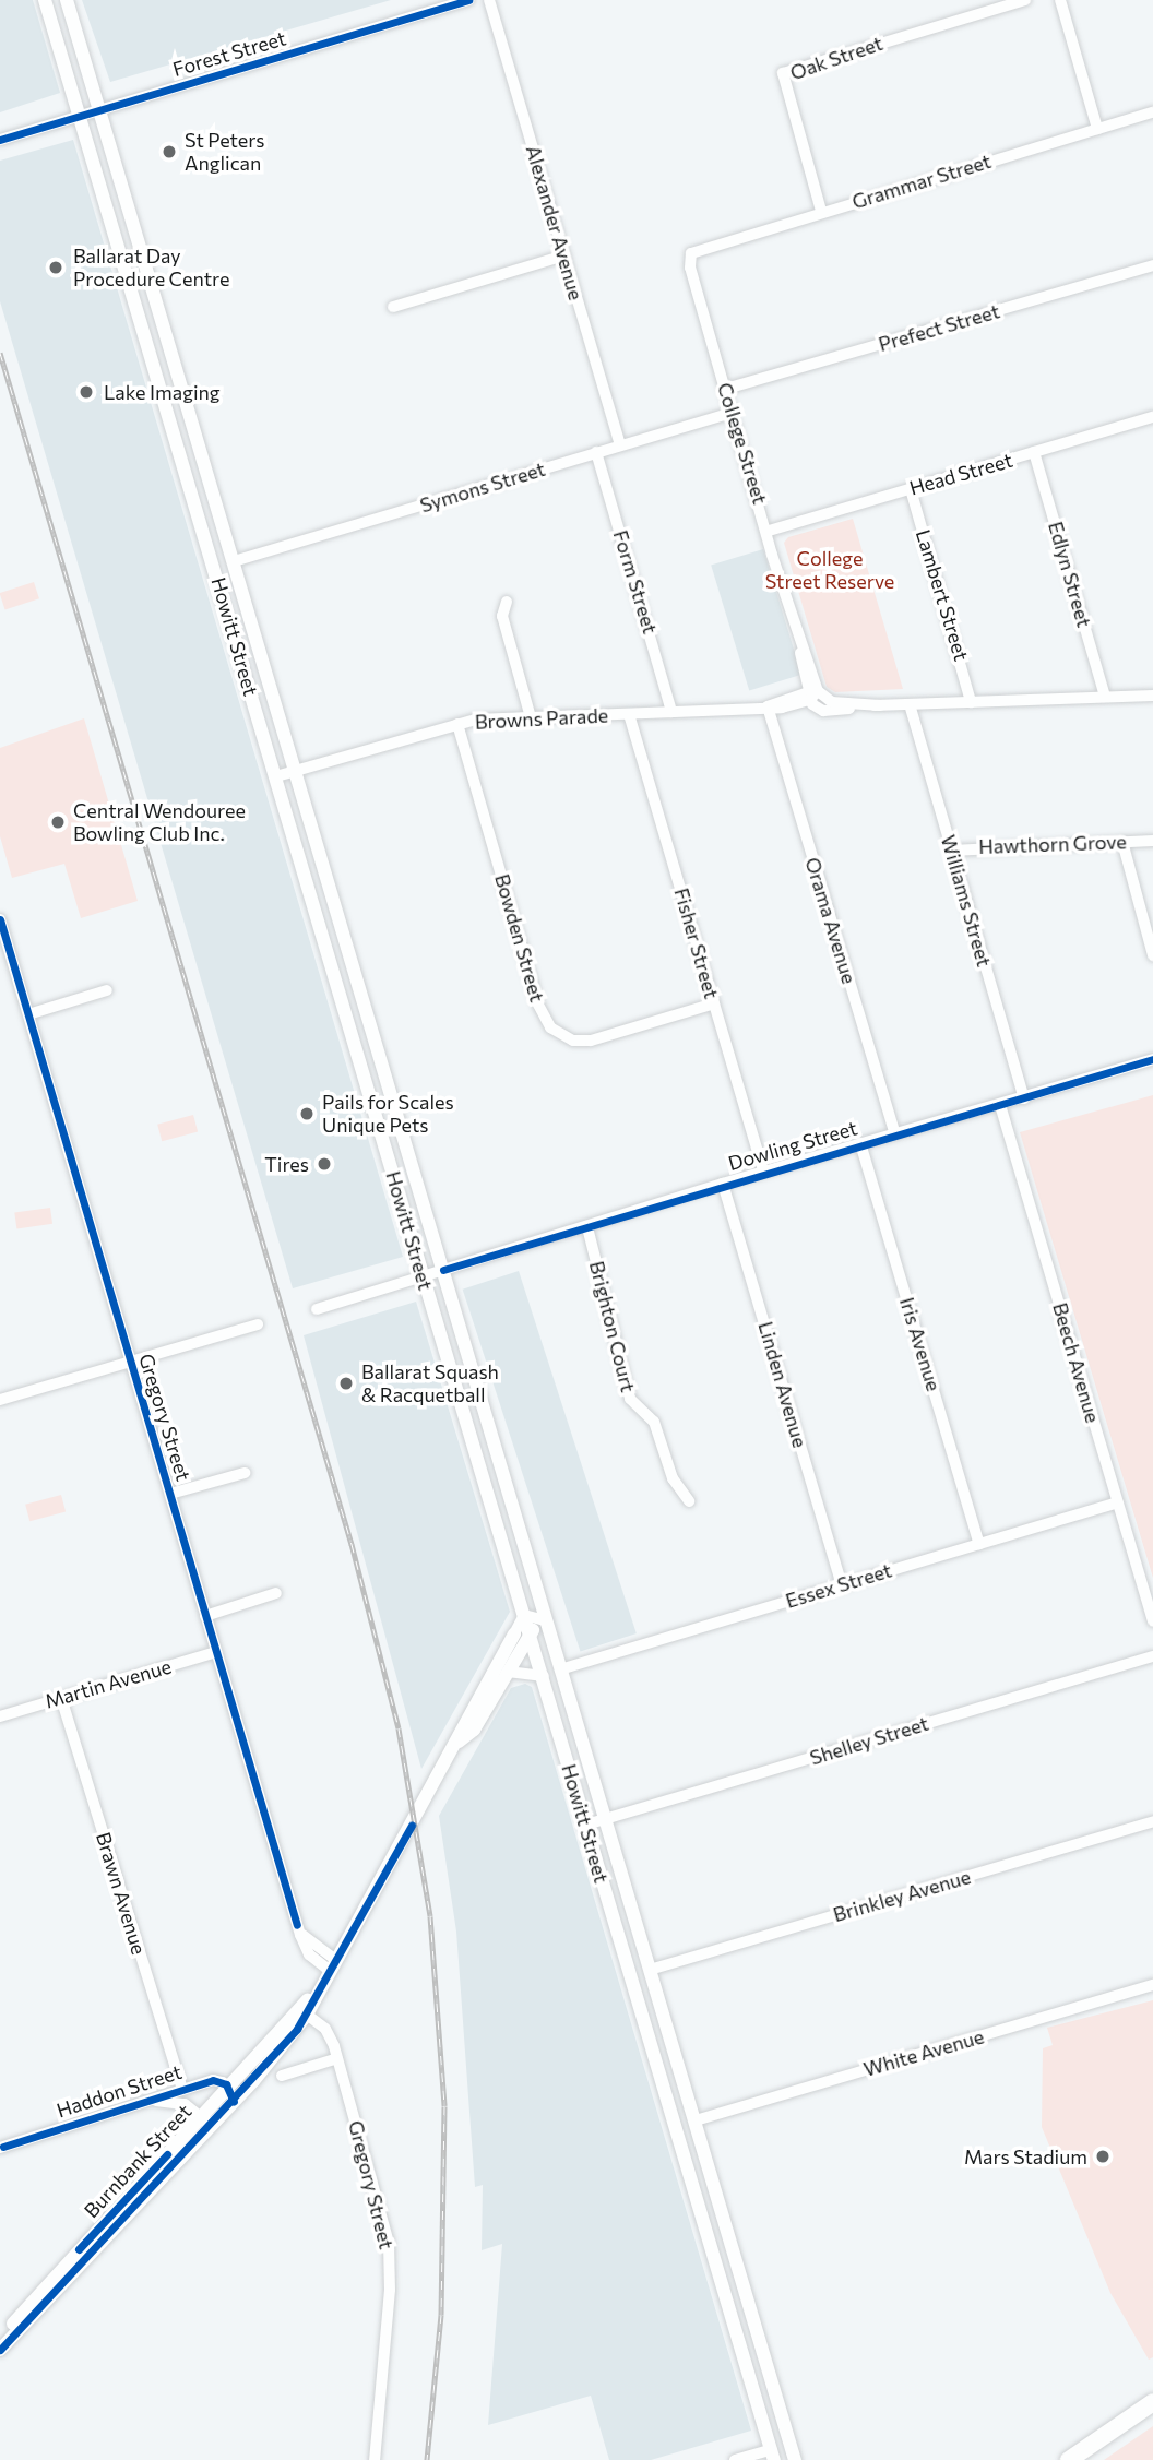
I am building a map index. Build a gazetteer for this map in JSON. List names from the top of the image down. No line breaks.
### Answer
{"streets":{"main road":["Howitt Street","Burnbank Street"],"street":["Forest Street","Oak Street","Grammar Street","Alexander Avenue","Prefect Street","College Street","Head Street","Symons Street","Edlyn Street","Form Street","Lambert Street","Browns Parade","Hawthorn Grove","Williams Street","Orama Avenue","Bowden Street","Fisher Street","Dowling Street","Brighton Court","Iris Avenue","Beech Avenue","Linden Avenue","Gregory Street","Essex Street","Martin Avenue","Shelley Street","Brawn Avenue","Brinkley Avenue","White Avenue","Haddon Street"]},"crossings":[["Forest Street","Howitt Street"],["Oak Street","Grammar Street"],["Grammar Street","College Street"],["Alexander Avenue","Symons Street"],["Prefect Street","College Street"],["College Street","Head Street"],["College Street","Symons Street"],["College Street","Browns Parade"],["Head Street","Edlyn Street"],["Head Street","Lambert Street"],["Symons Street","Form Street"],["Symons Street","Howitt Street"],["Form Street","Browns Parade"],["Howitt Street","Browns Parade"],["Howitt Street","Dowling Street"],["Howitt Street","Essex Street"],["Howitt Street","Shelley Street"],["Howitt Street","Brinkley Avenue"],["Howitt Street","White Avenue"],["Howitt Street","Burnbank Street"],["Browns Parade","Orama Avenue"],["Browns Parade","Bowden Street"],["Browns Parade","Fisher Street"],["Hawthorn Grove","Williams Street"],["Williams Street","Dowling Street"],["Orama Avenue","Dowling Street"],["Bowden Street","Fisher Street"],["Fisher Street","Dowling Street"],["Dowling Street","Brighton Court"],["Dowling Street","Iris Avenue"],["Dowling Street","Beech Avenue"],["Dowling Street","Linden Avenue"],["Iris Avenue","Essex Street"],["Beech Avenue","Essex Street"],["Linden Avenue","Essex Street"],["Gregory Street","Martin Avenue"],["Gregory Street","Burnbank Street"],["Martin Avenue","Brawn Avenue"],["Brawn Avenue","Haddon Street"],["Haddon Street","Burnbank Street"]],"parks":["College Street Reserve"],"places":["St Peters Anglican","Ballarat Day Procedure Centre","Lake Imaging","Central Wendouree Bowling Club Inc.","Pails for Scales Unique Pets","Tires","Ballarat Squash & Racquetball","Mars Stadium"]}
